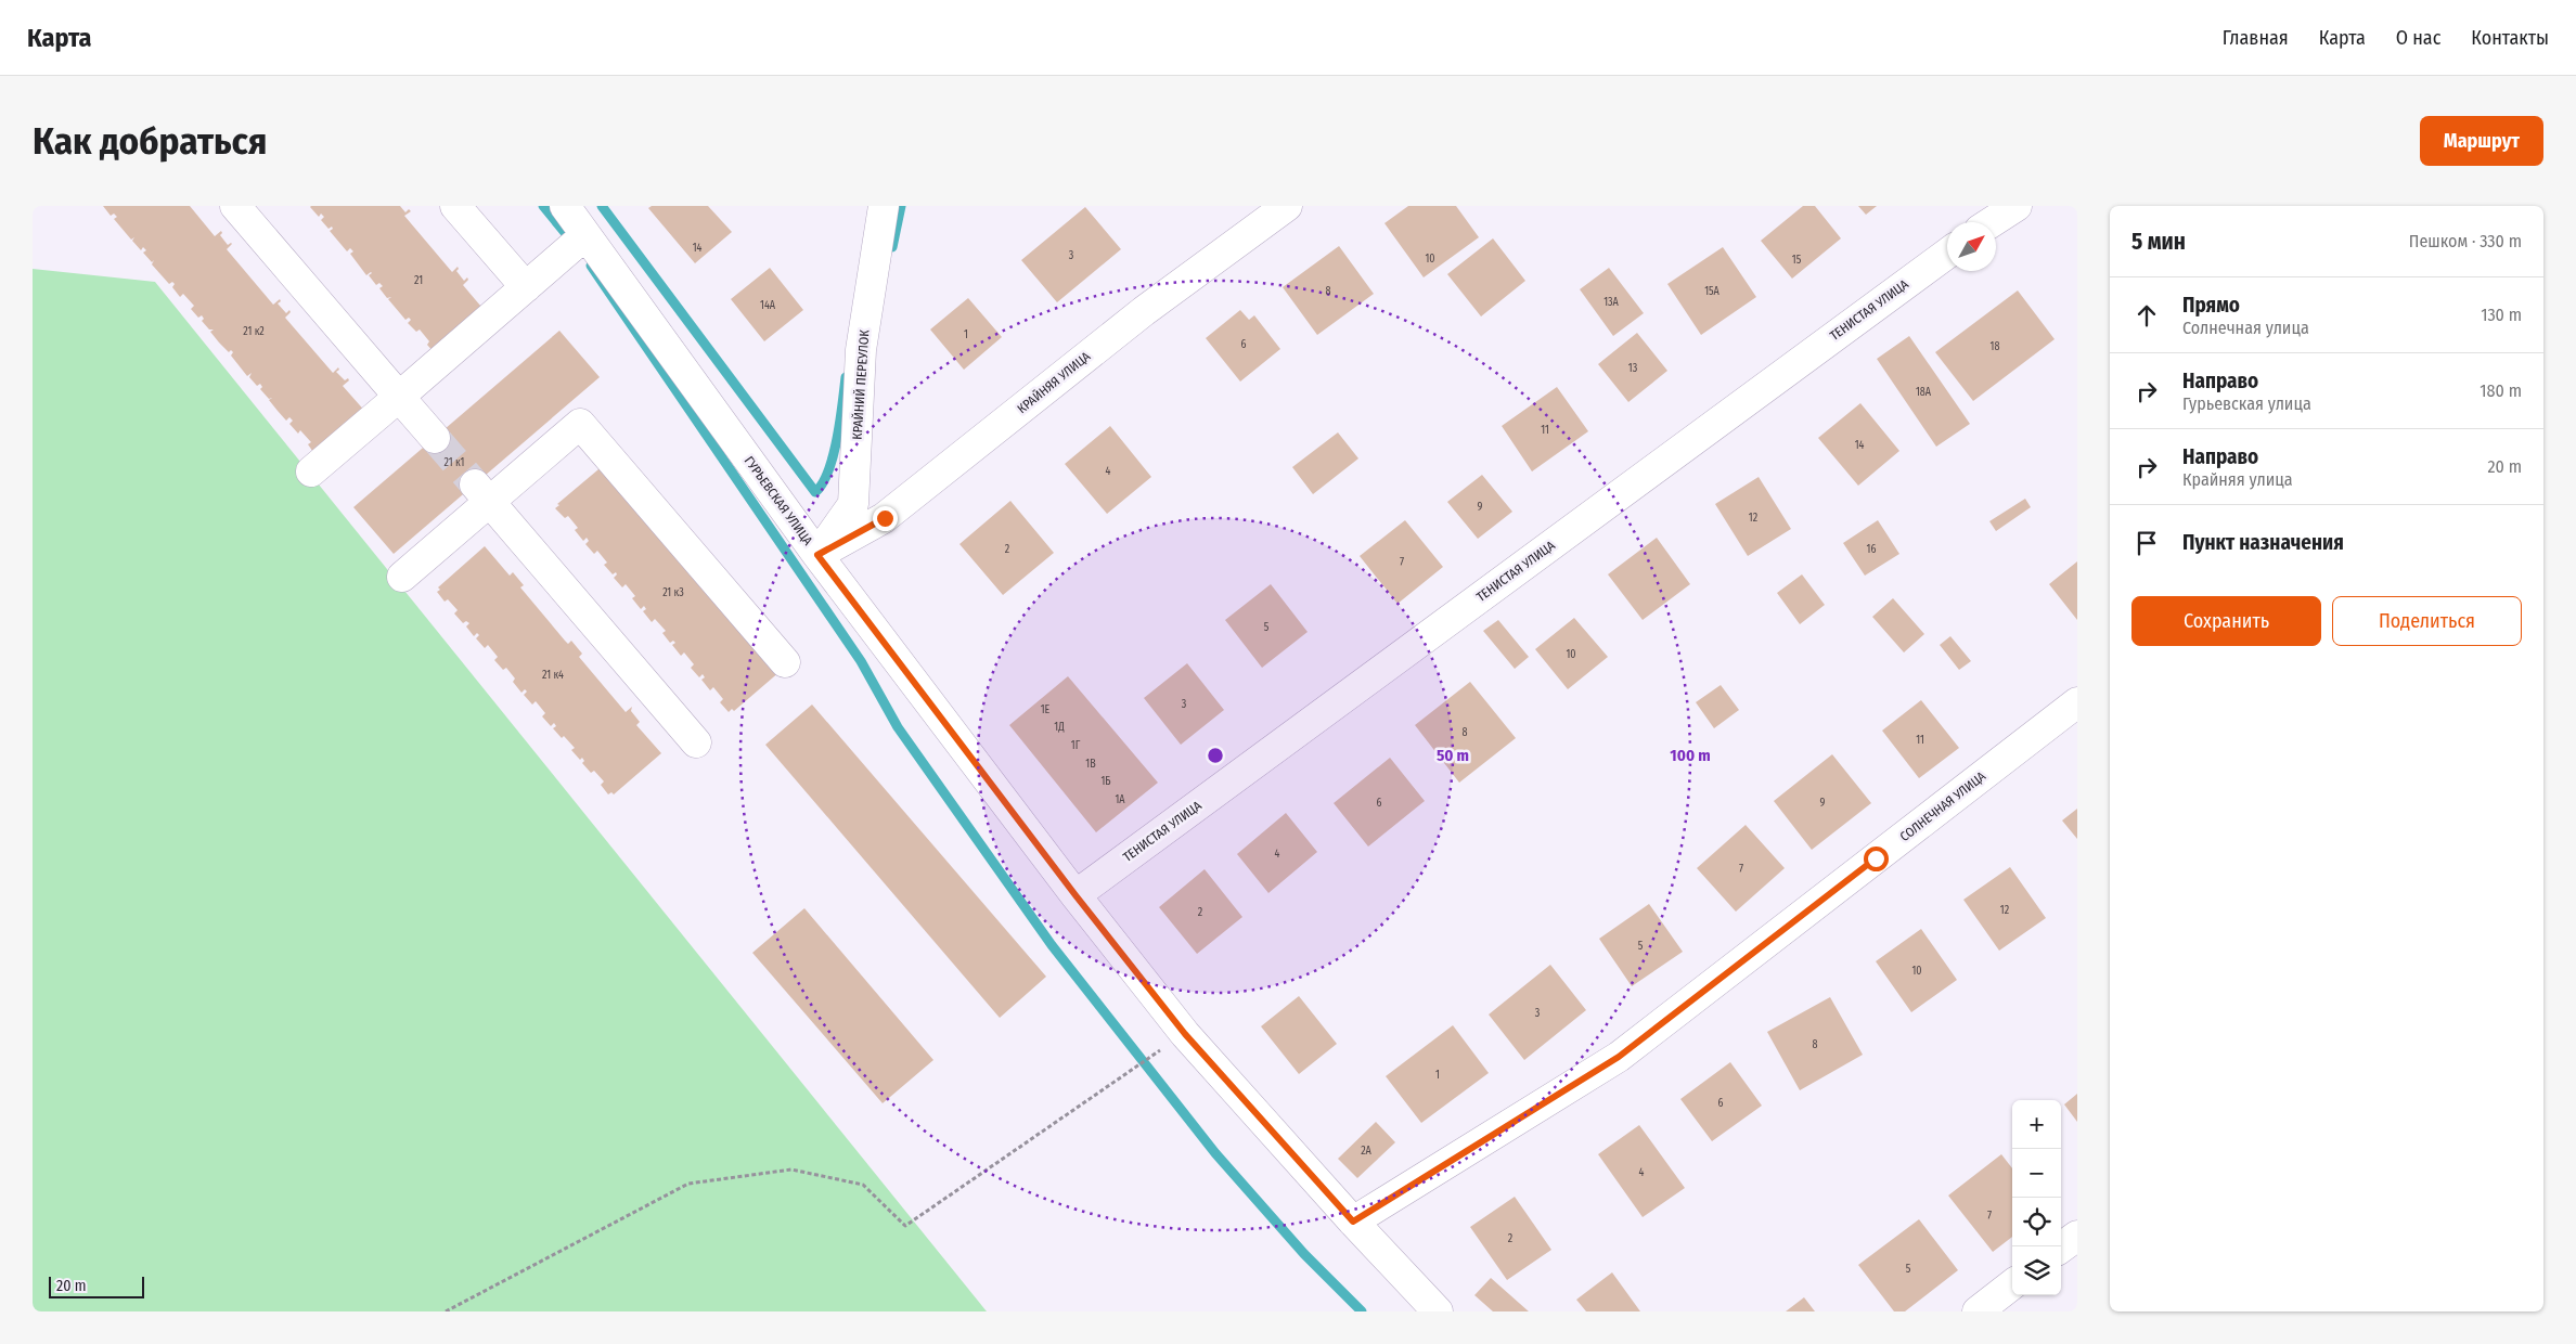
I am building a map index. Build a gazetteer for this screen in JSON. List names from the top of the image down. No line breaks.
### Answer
{"streets":{"street":["ТЕНИСТАЯ УЛИЦА","КРАЙНЯЯ УЛИЦА","КРАЙНИЙ ПЕРЕУЛОК","ГУРЬЕВСКАЯ УЛИЦА","СОЛНЕЧНАЯ УЛИЦА"]},"crossings":[["ТЕНИСТАЯ УЛИЦА","ГУРЬЕВСКАЯ УЛИЦА"],["КРАЙНЯЯ УЛИЦА","КРАЙНИЙ ПЕРЕУЛОК"],["КРАЙНЯЯ УЛИЦА","ГУРЬЕВСКАЯ УЛИЦА"],["КРАЙНИЙ ПЕРЕУЛОК","ГУРЬЕВСКАЯ УЛИЦА"],["ГУРЬЕВСКАЯ УЛИЦА","СОЛНЕЧНАЯ УЛИЦА"]],"house_numbers":["14","3","10","15","21","8","15А","13А","14А","21 к2","1","6","18","13","18А","11","14","21 к1","4","9","12","2","16","7","21 к3","5","10","21 к4","3","1Е","1Д","8","11","1Г","1В","1Б","1А","6","9","4","7","12","2","5","10","3","8","1","6","2А","4","7","2","5"],"scale_bar":"20 m","north":"top right","page":{"header":"Карта","nav":["Главная","Карта","О нас","Контакты"],"buttons":["Маршрут",["Сохранить","Поделиться"]],"title":"Как добраться","heading":["5 мин","Пешком · 330 m"],"list":[["Прямо","Солнечная улица","130 m"],["Направо","Гурьевская улица","180 m"],["Направо","Крайняя улица","20 m"],"Пункт назначения"],"map_buttons":["+","−"],"scale":"20 m"},"rings":["50 m","100 m"]}
